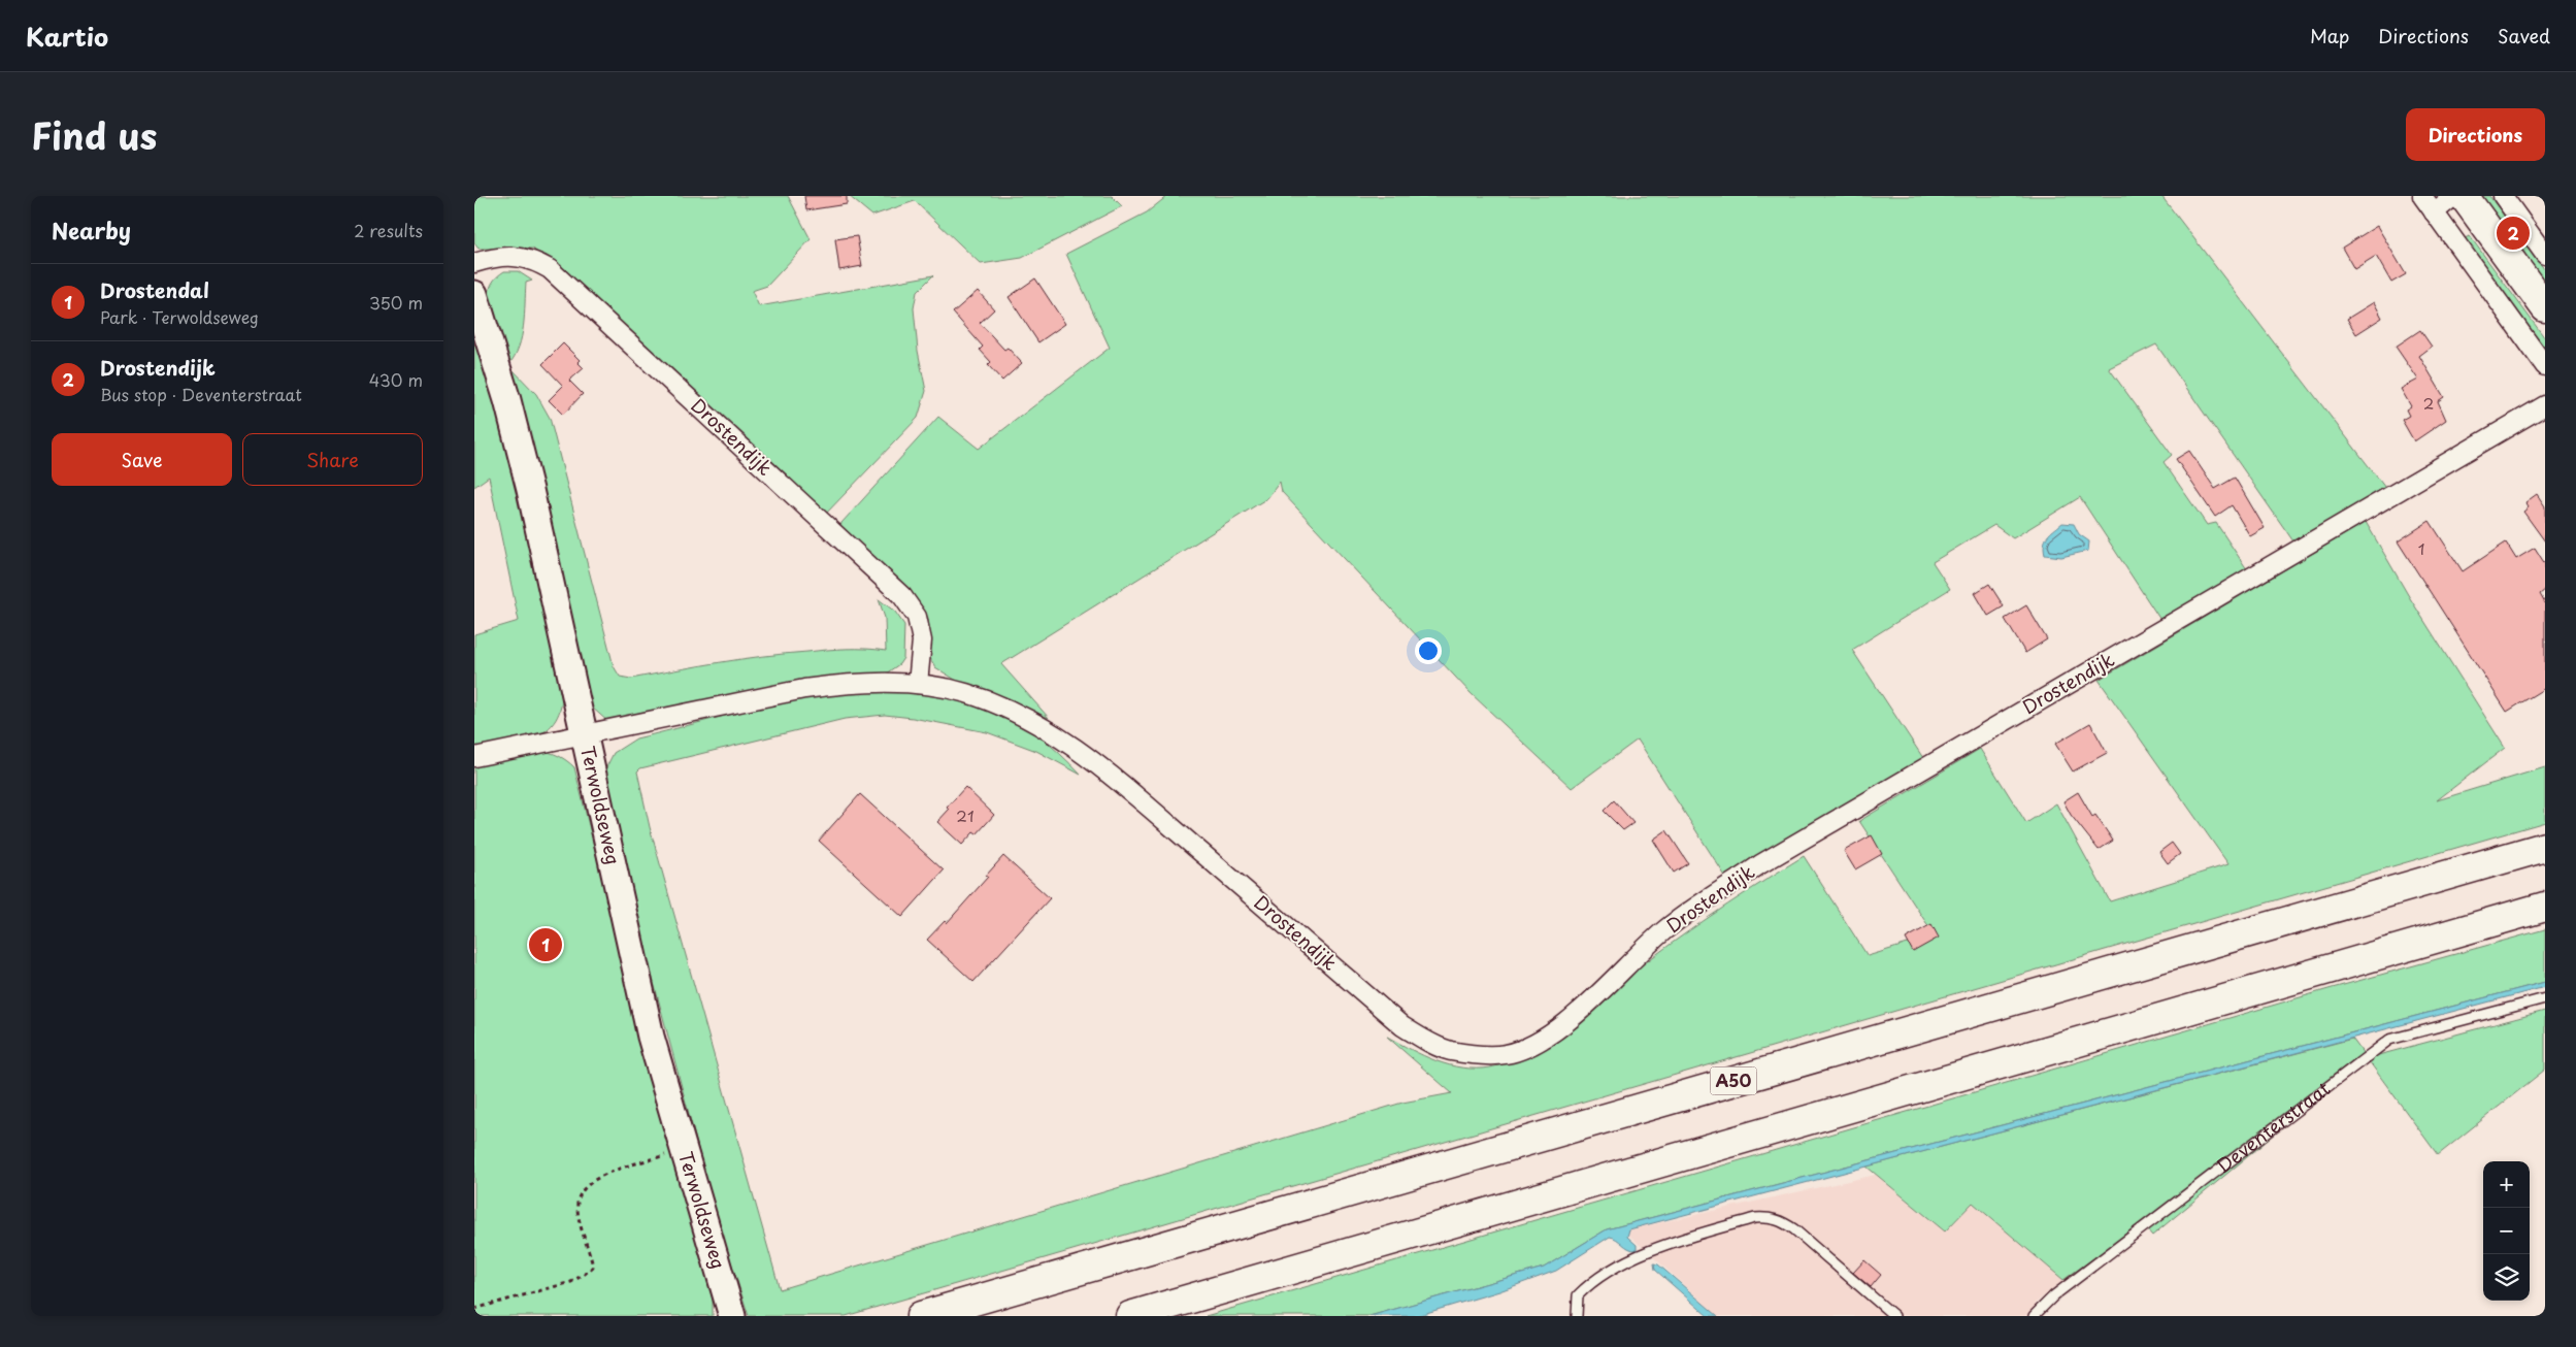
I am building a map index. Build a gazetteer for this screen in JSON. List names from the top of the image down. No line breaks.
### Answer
{"streets":{"main road":["A50"],"street":["Drostendijk","Terwoldseweg"],"lane":["Deventerstraat"]},"crossings":[["Drostendijk","Terwoldseweg"]],"house_numbers":["2","1","21"],"page":{"header":"Kartio","nav":["Map","Directions","Saved"],"title":"Find us","buttons":["Directions",["Save","Share"]],"heading":["Nearby","2 results"],"pins":["2","1"],"list":[{"mark":"1","name":"Drostendal","note":"Park · Terwoldseweg","value":"350 m"},{"mark":"2","name":"Drostendijk","note":"Bus stop · Deventerstraat","value":"430 m"}],"map_buttons":["+","−"]}}
